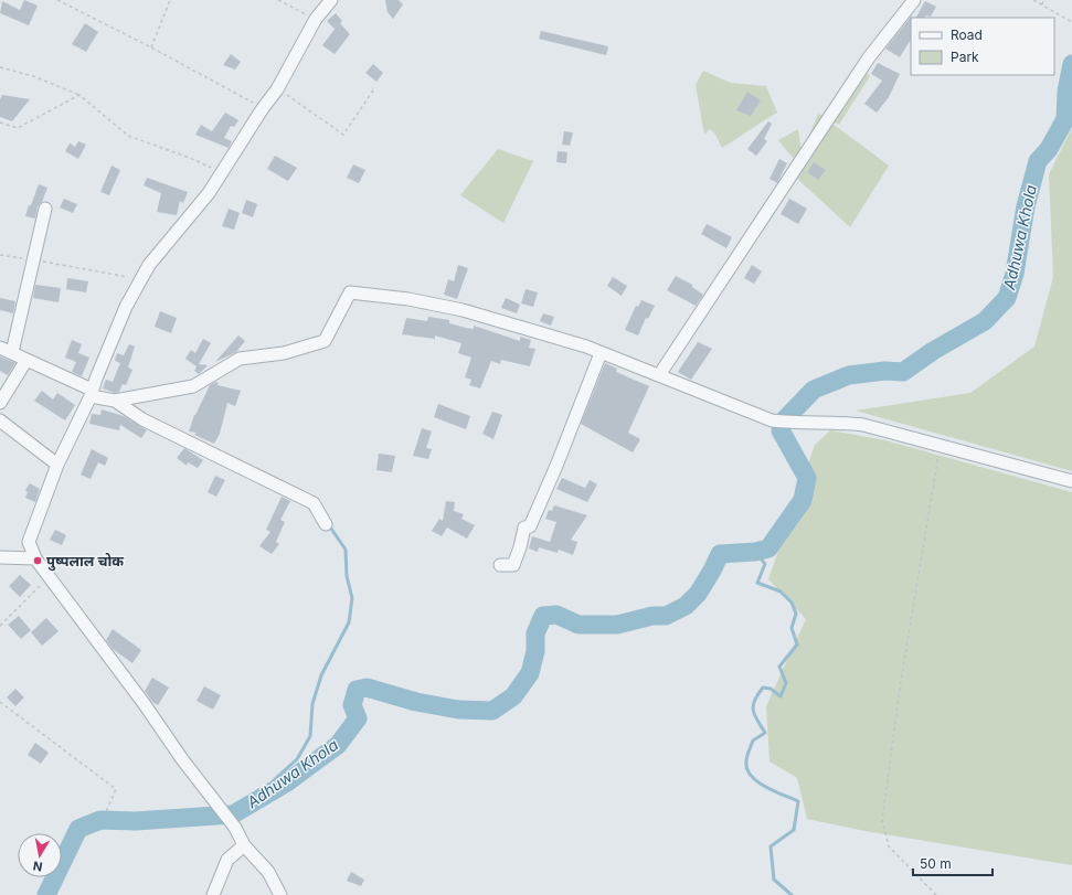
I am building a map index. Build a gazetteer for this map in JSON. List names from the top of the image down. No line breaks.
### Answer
{"water":["Adhuwa Khola"],"places":["पुष्पलाल चोक"],"legend":["Road","Park"],"scale_bar":"50 m","north":"bottom"}
